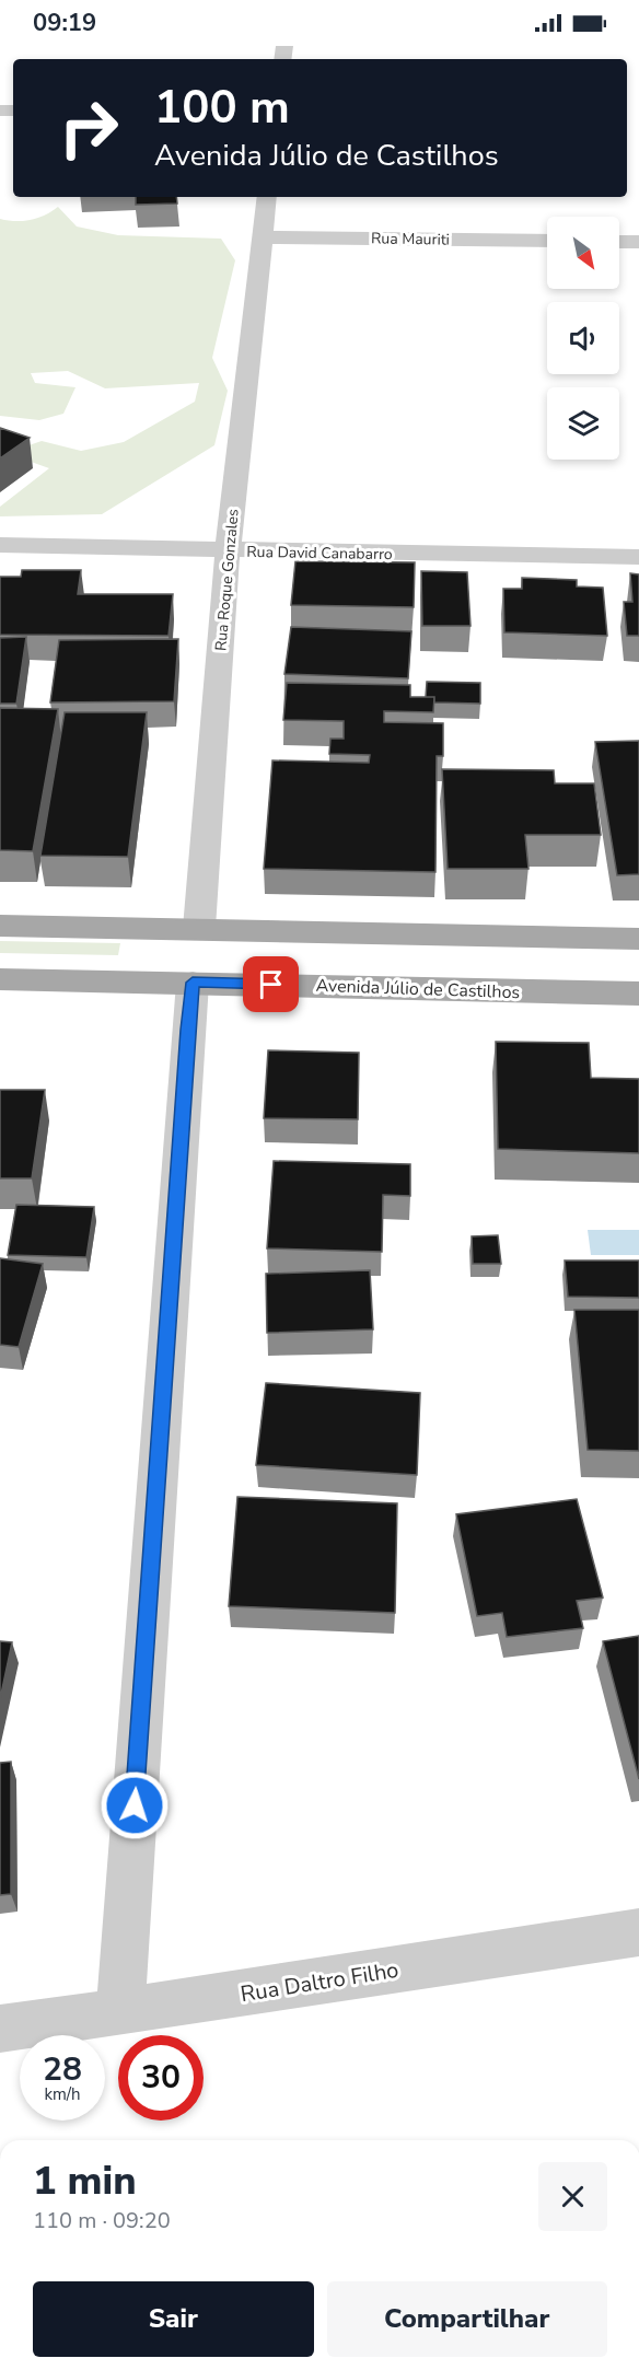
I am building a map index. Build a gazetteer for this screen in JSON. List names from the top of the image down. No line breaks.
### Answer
{"streets":{"main road":["Avenida Júlio de Castilhos"],"street":["Rua Mauriti","Rua David Canabarro","Rua Roque Gonzales","Rua Daltro Filho"]},"crossings":[["Rua Mauriti","Rua Roque Gonzales"],["Rua David Canabarro","Rua Roque Gonzales"]],"north":"bottom right","page":{"status":"09:19","turn":["100 m","Avenida Júlio de Castilhos"],"speed":"28 km/h","limit":"30","heading":["1 min","110 m · 09:20"],"buttons":["Sair","Compartilhar"]}}
